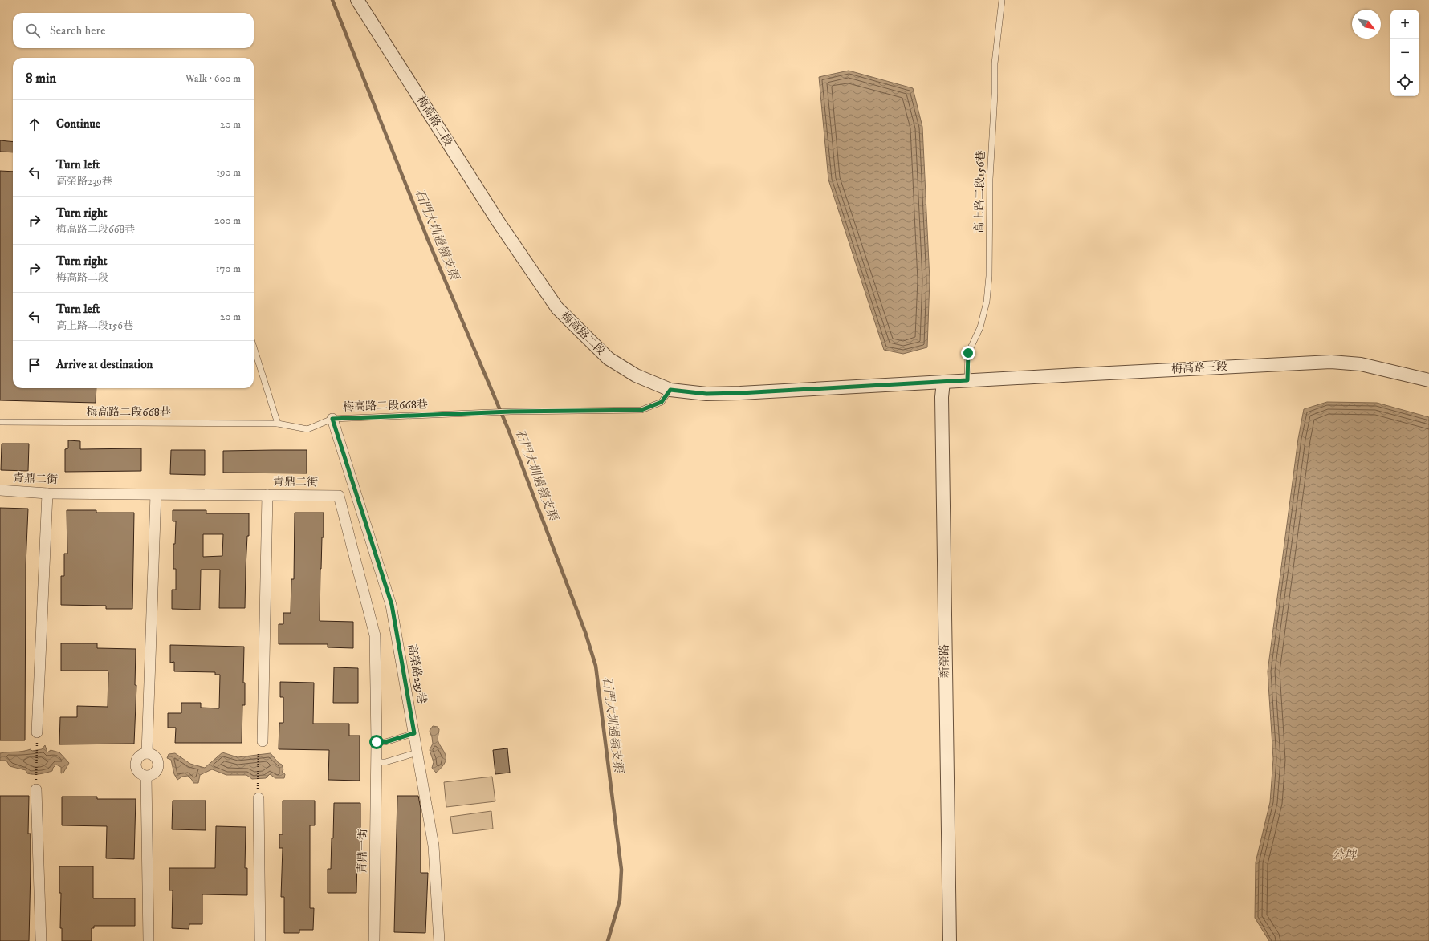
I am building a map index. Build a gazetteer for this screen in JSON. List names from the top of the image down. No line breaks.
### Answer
{"streets":{"street":["梅高路二段","梅高路三段","青鼎二街","新榮路","高榮路239巷","青鼎一街"],"lane":["高上路二段156巷","梅高路二段668巷"]},"crossings":[["梅高路二段","高上路二段156巷"],["梅高路二段","梅高路三段"],["梅高路二段","梅高路二段668巷"],["梅高路二段","新榮路"],["高上路二段156巷","梅高路三段"],["梅高路二段668巷","高榮路239巷"],["青鼎二街","青鼎一街"]],"water":["石門大圳過嶺支渠","公埤"],"north":"bottom right","page":{"map_buttons":["+","−"],"search":"Search here","heading":["8 min","Walk · 600 m"],"list":[["Continue","20 m"],["Turn left","高榮路239巷","190 m"],["Turn right","梅高路二段668巷","200 m"],["Turn right","梅高路二段","170 m"],["Turn left","高上路二段156巷","20 m"],"Arrive at destination"]}}
